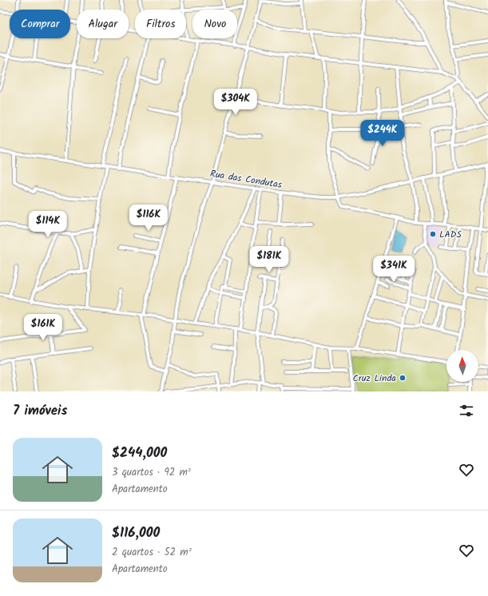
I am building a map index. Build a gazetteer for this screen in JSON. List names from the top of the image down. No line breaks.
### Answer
{"streets":{"street":["Rua das Condutas"]},"places":["LADS","Cruz Linda"],"north":"top","page":{"chip":["Comprar","Alugar","Filtros","Novo"],"price":["$304K","$244K","$116K","$114K","$181K","$341K","$161K"],"heading":"7 imóveis","list":[{"name":"$244,000","note":"3 quartos · 92 m² · Apartamento"},{"name":"$116,000","note":"2 quartos · 52 m² · Apartamento"}]}}
